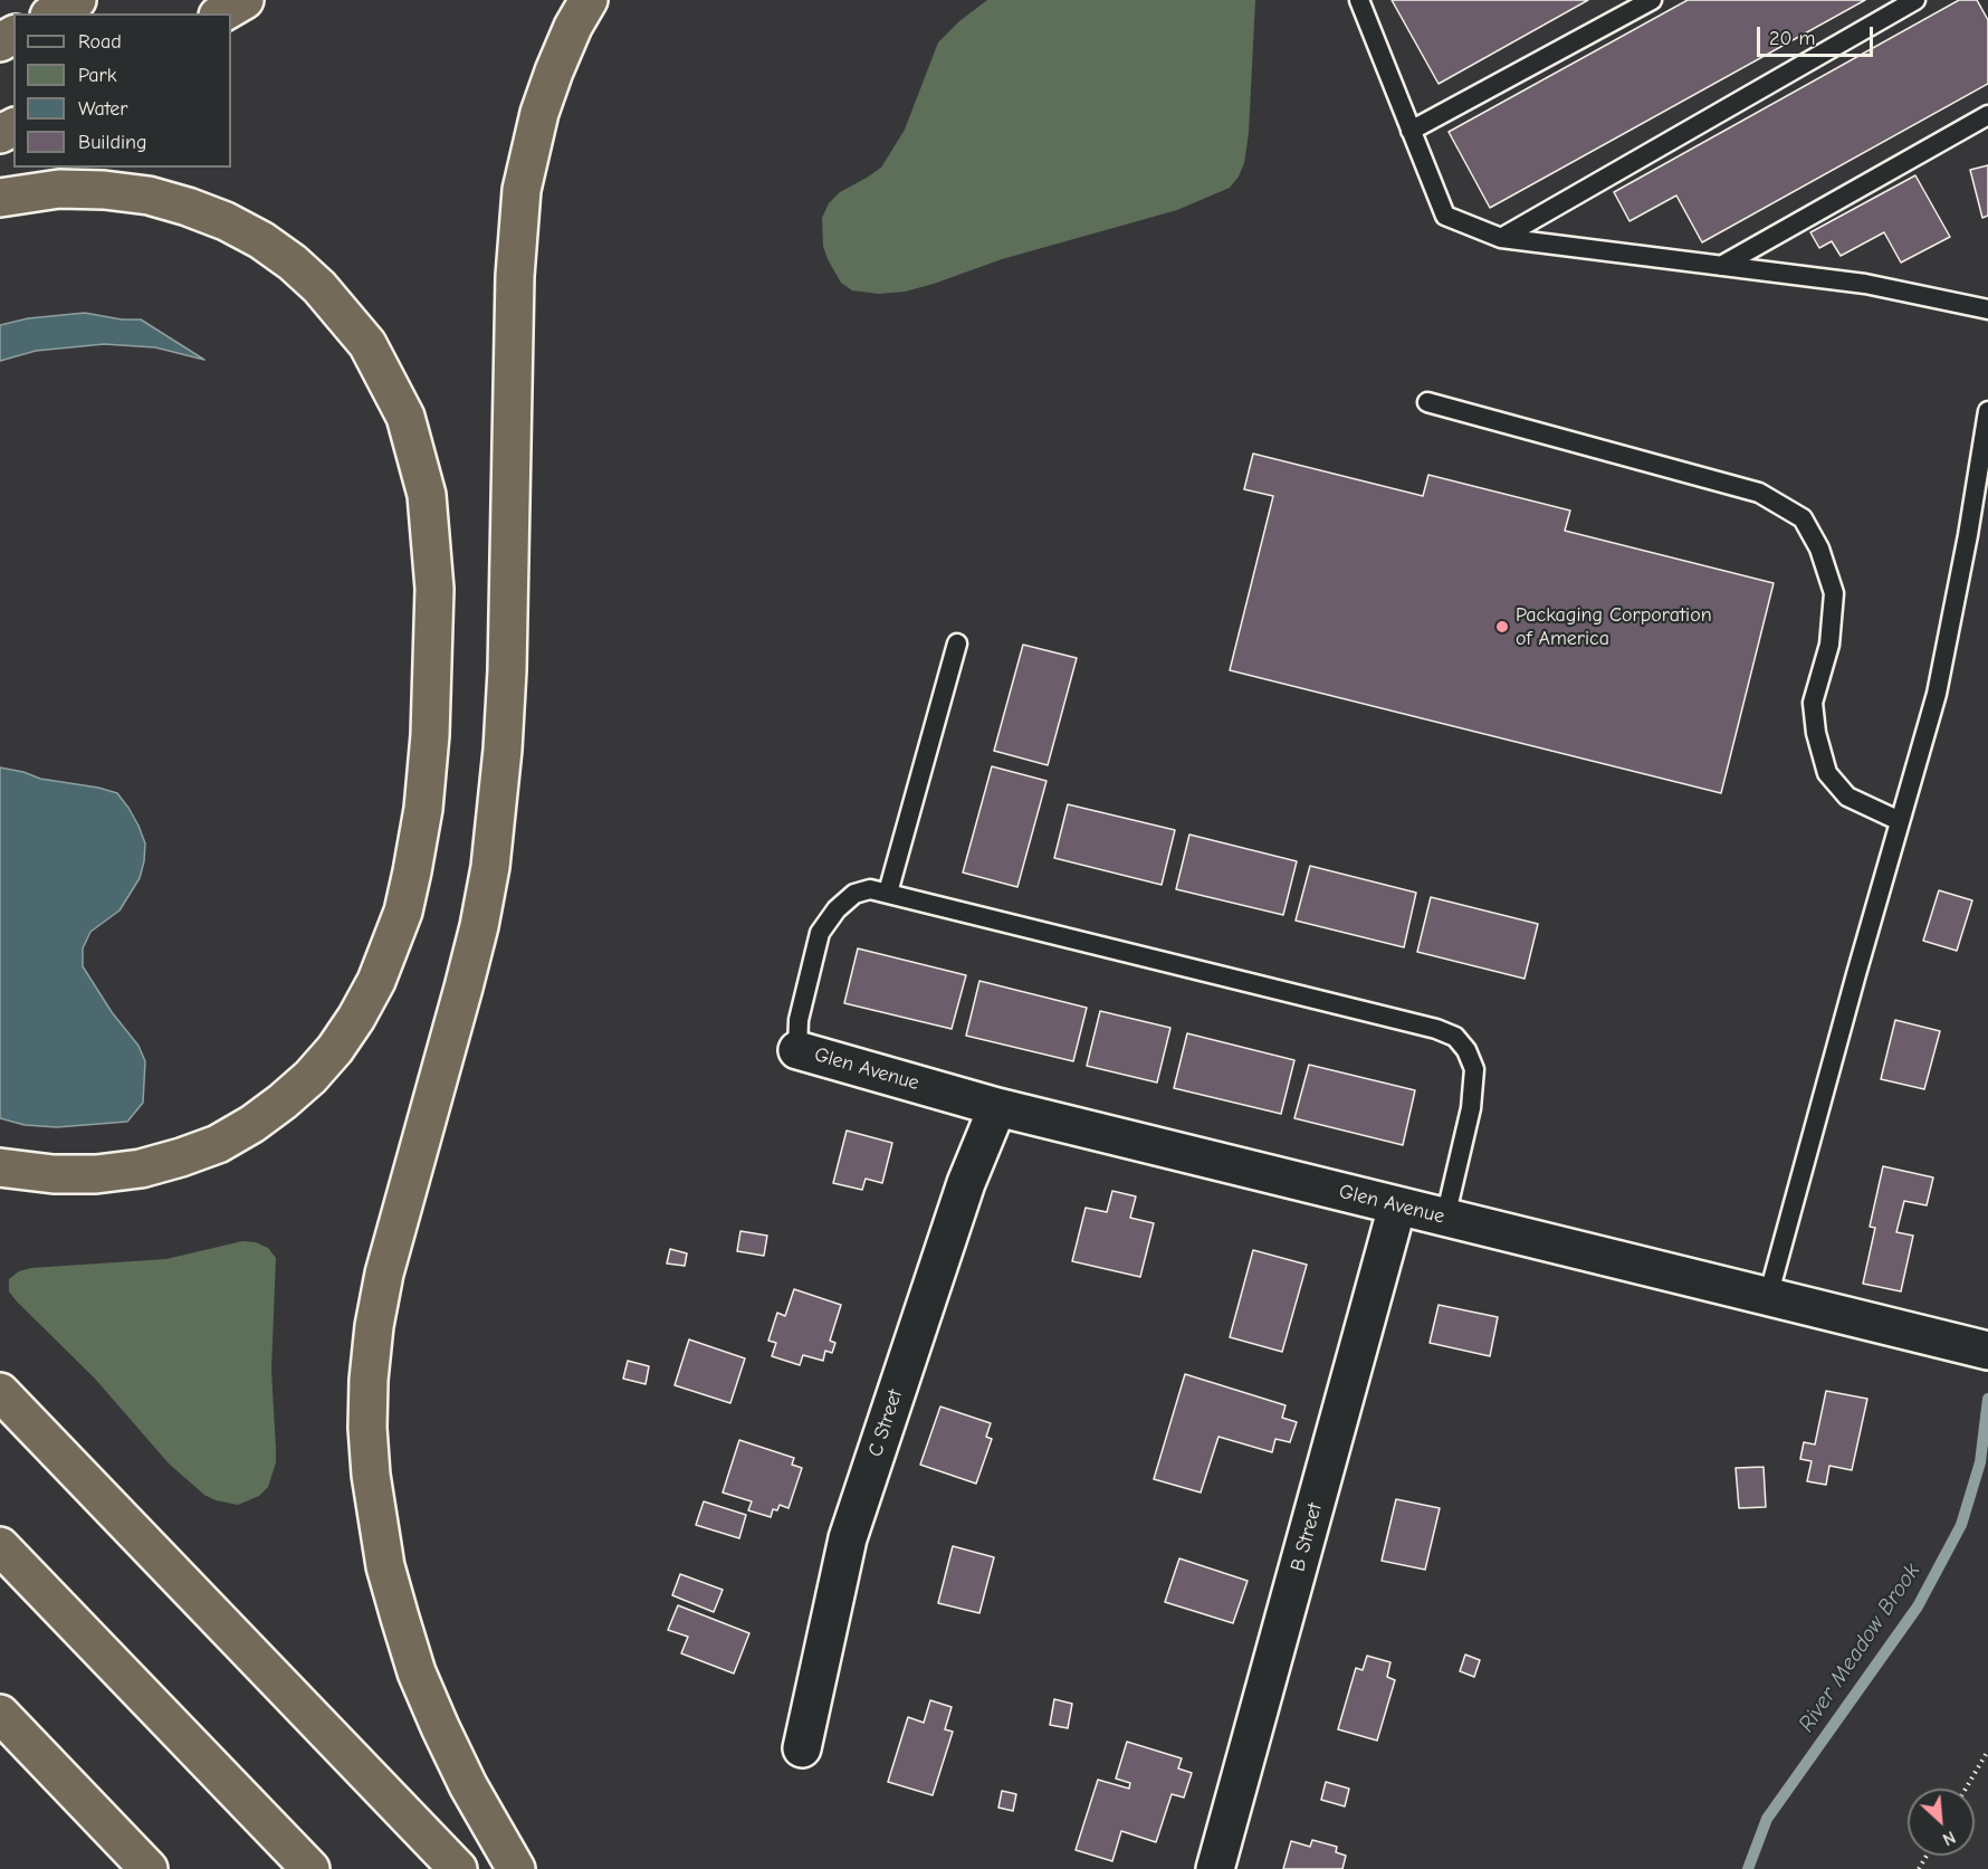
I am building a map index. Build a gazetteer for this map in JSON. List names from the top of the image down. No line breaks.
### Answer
{"streets":{"street":["Glen Avenue","C Street","B Street"]},"crossings":[["Glen Avenue","C Street"],["Glen Avenue","B Street"]],"water":["River Meadow Brook"],"places":["Packaging Corporation of America"],"legend":["Road","Park","Water","Building"],"scale_bar":"20 m","north":"bottom right"}
